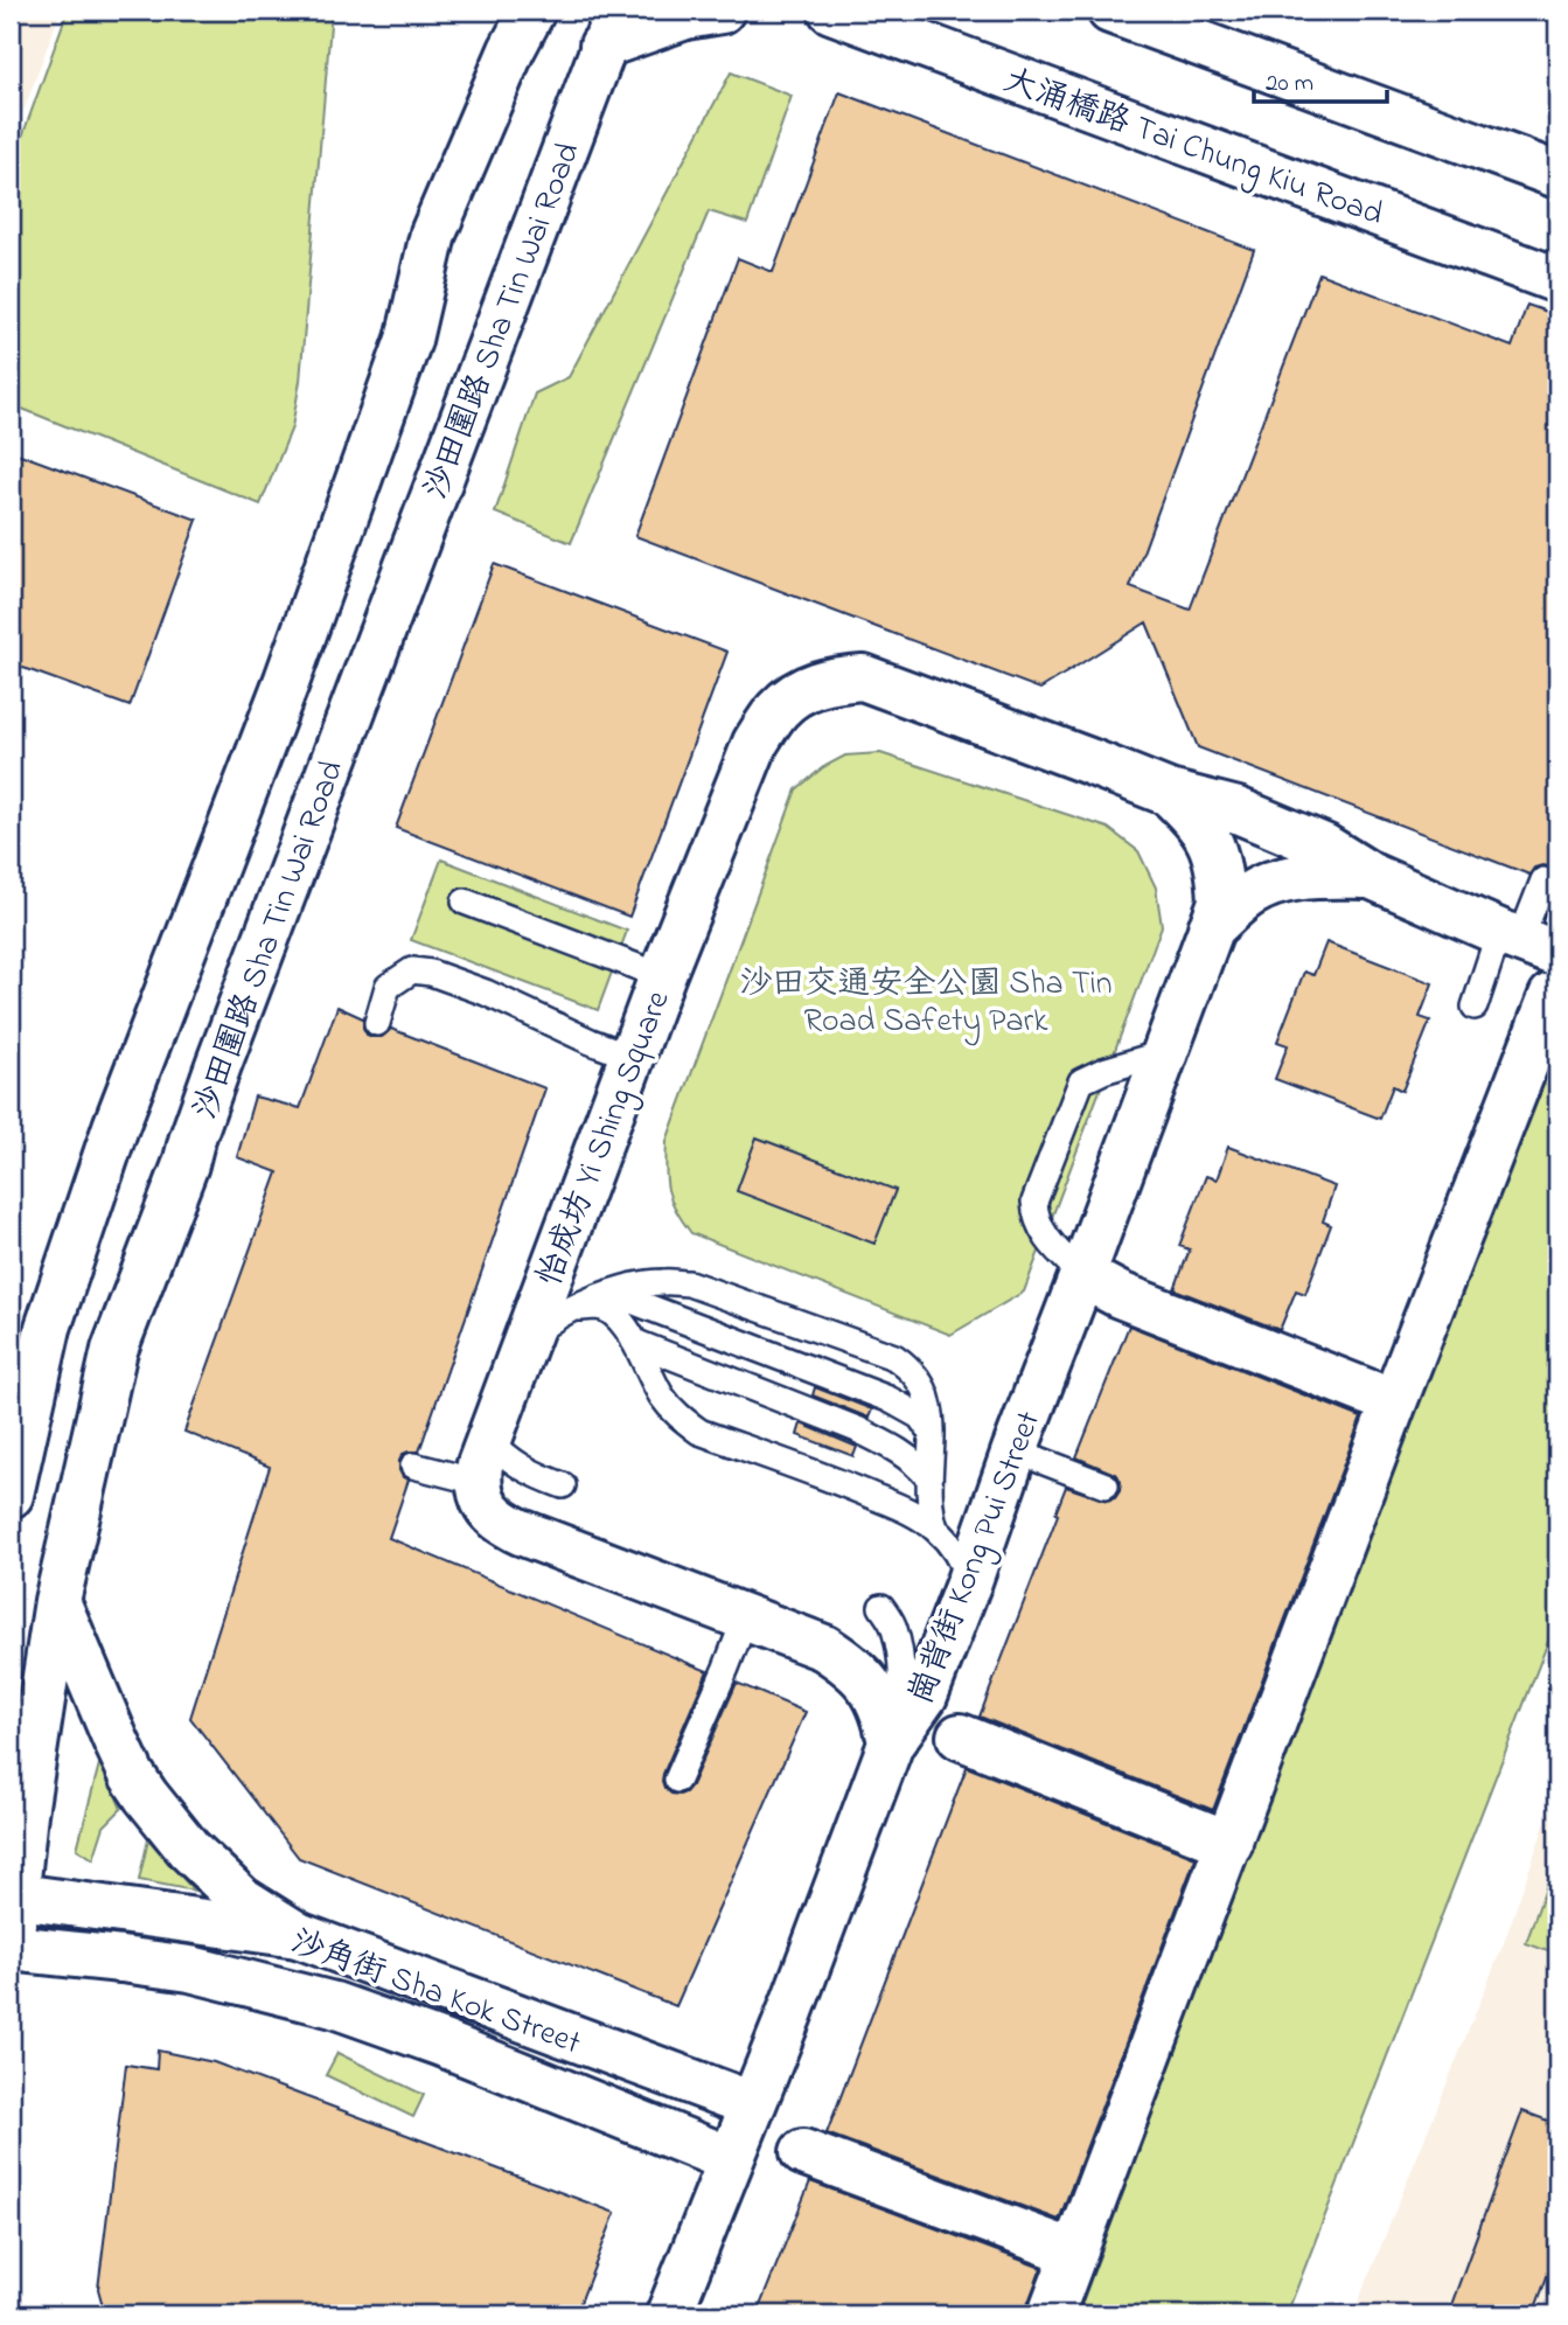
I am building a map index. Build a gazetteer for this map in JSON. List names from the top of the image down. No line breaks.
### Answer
{"streets":{"street":["大涌橋路 Tai Chung Kiu Road","沙田圍路 Sha Tin Wai Road","怡成坊 Yi Shing Square","崗背街 Kong Pui Street","沙角街 Sha Kok Street"]},"crossings":[["沙田圍路 Sha Tin Wai Road","沙角街 Sha Kok Street"],["怡成坊 Yi Shing Square","崗背街 Kong Pui Street"],["崗背街 Kong Pui Street","沙角街 Sha Kok Street"]],"parks":["沙田交通安全公園 Sha Tin Road Safety Park"],"scale_bar":"20 m"}
